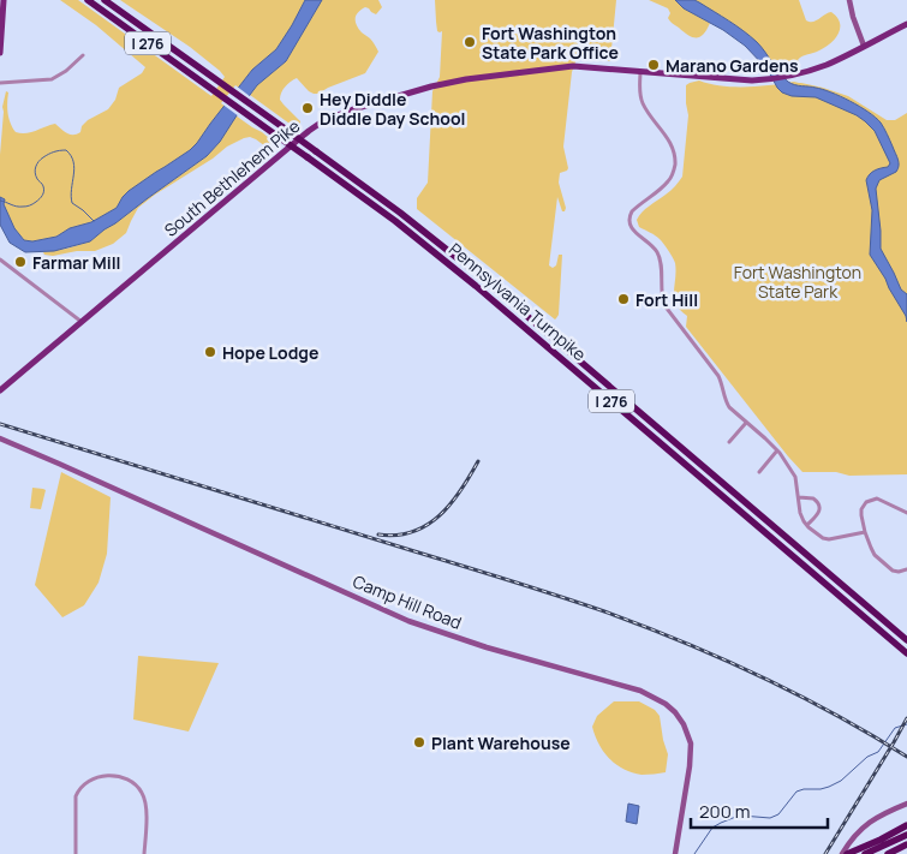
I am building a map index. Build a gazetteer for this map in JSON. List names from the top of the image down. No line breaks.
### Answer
{"streets":{"highway":["I 276","Pennsylvania Turnpike"],"main road":["South Bethlehem Pike"],"street":["Camp Hill Road"]},"parks":["Fort Washington State Park"],"places":["Fort Washington State Park Office","Marano Gardens","Hey Diddle Diddle Day School","Farmar Mill","Fort Hill","Hope Lodge","Plant Warehouse"],"scale_bar":"200 m"}
